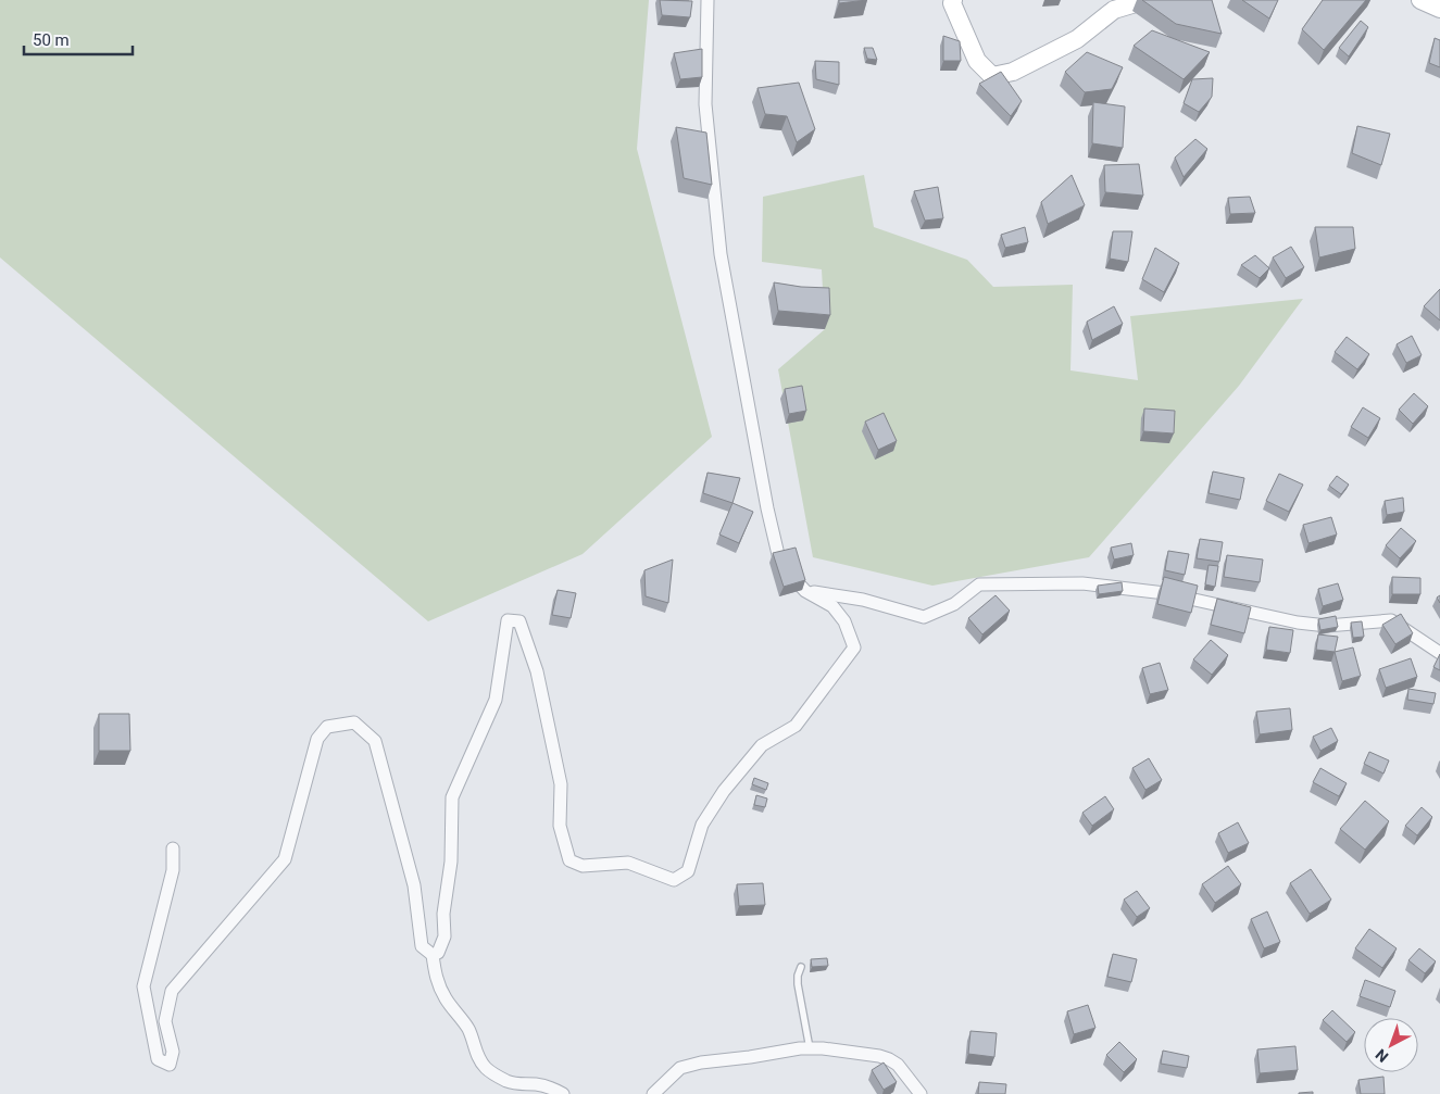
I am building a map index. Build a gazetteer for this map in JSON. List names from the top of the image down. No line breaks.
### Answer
{"scale_bar":"50 m","north":"bottom left"}
